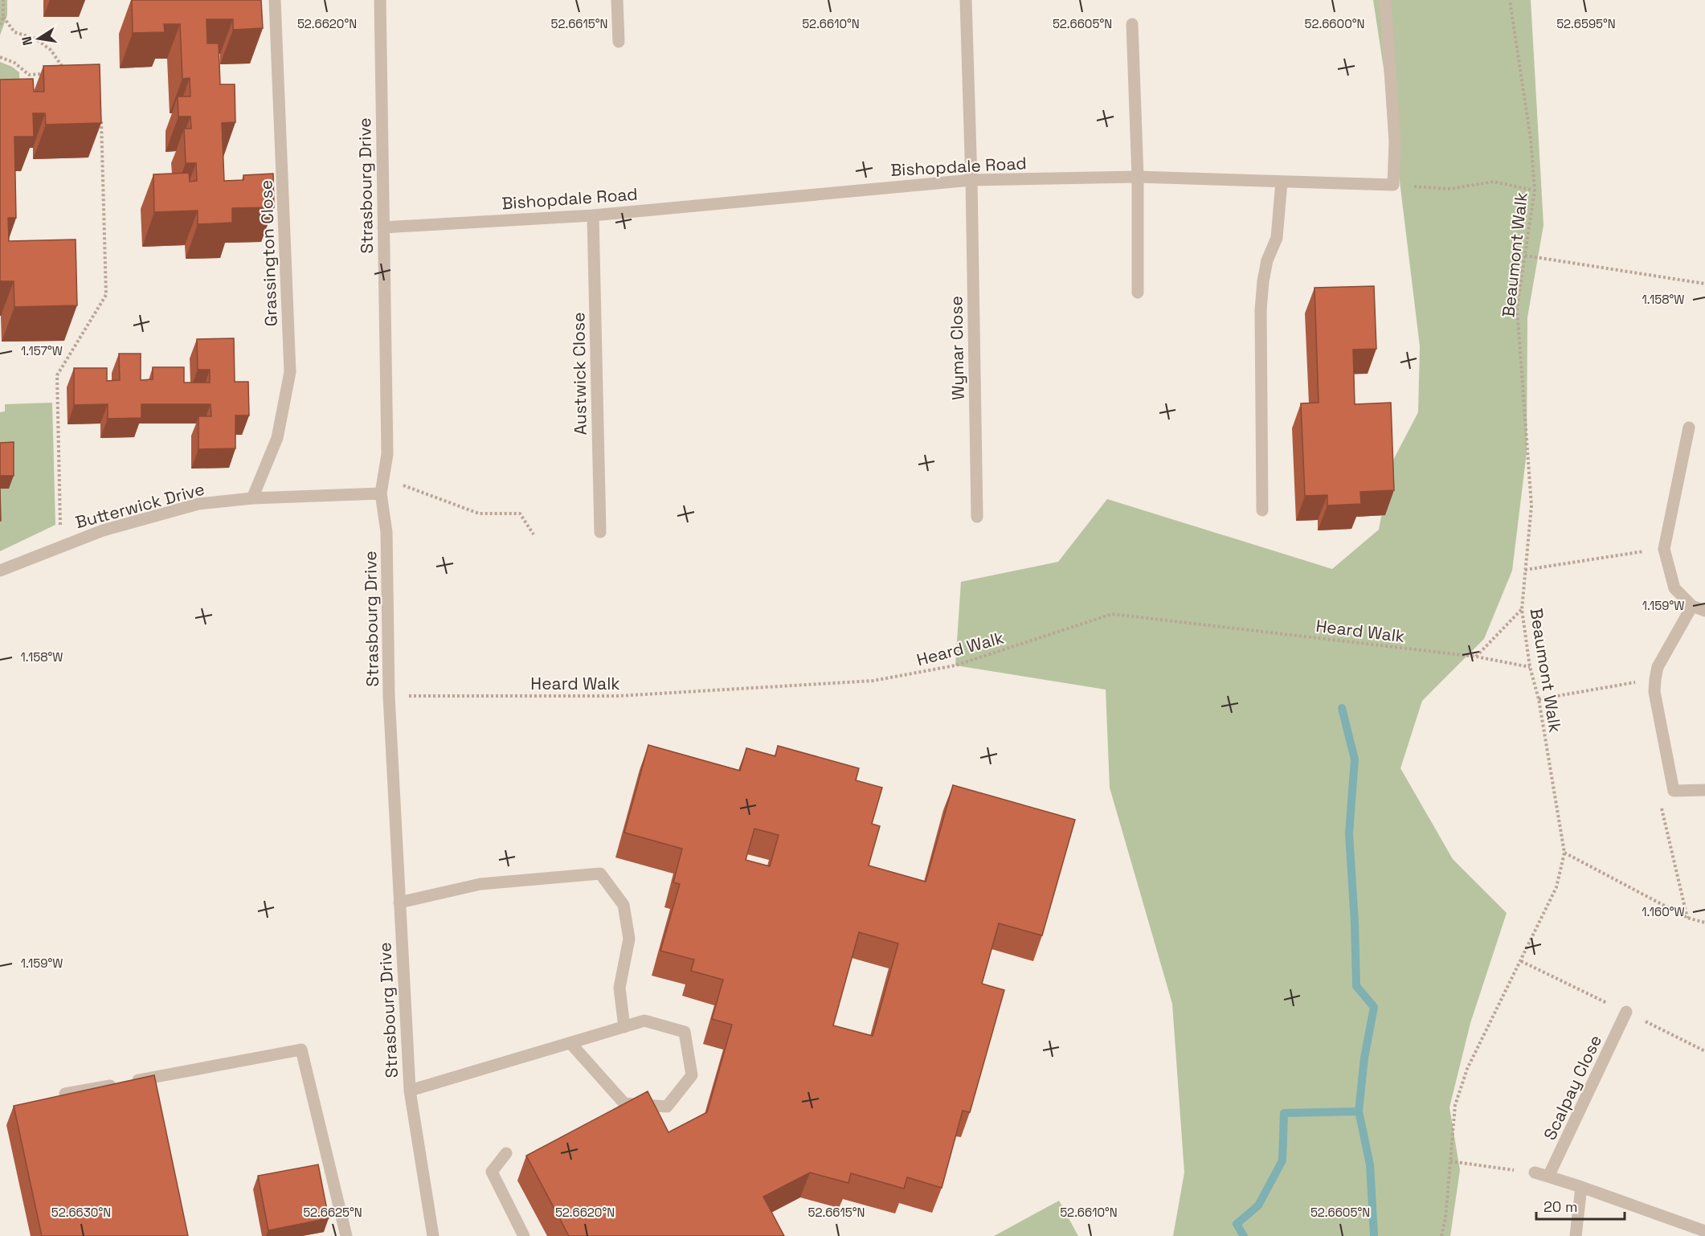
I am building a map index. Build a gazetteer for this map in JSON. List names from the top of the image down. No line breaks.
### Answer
{"streets":{"street":["Bishopdale Road","Strasbourg Drive","Grassington Close","Wymar Close","Austwick Close","Butterwick Drive","Scalpay Close"],"path":["Beaumont Walk","Heard Walk"]},"crossings":[["Bishopdale Road","Strasbourg Drive"],["Bishopdale Road","Wymar Close"],["Bishopdale Road","Austwick Close"],["Strasbourg Drive","Butterwick Drive"],["Strasbourg Drive","Heard Walk"],["Grassington Close","Butterwick Drive"],["Beaumont Walk","Heard Walk"]],"scale_bar":"20 m","north":"left","coordinates":["52.6620°N","52.6615°N","52.6610°N","52.6605°N","52.6600°N","52.6595°N","1.158°W","1.157°W","1.159°W","1.160°W","52.6630°N","52.6625°N"]}
